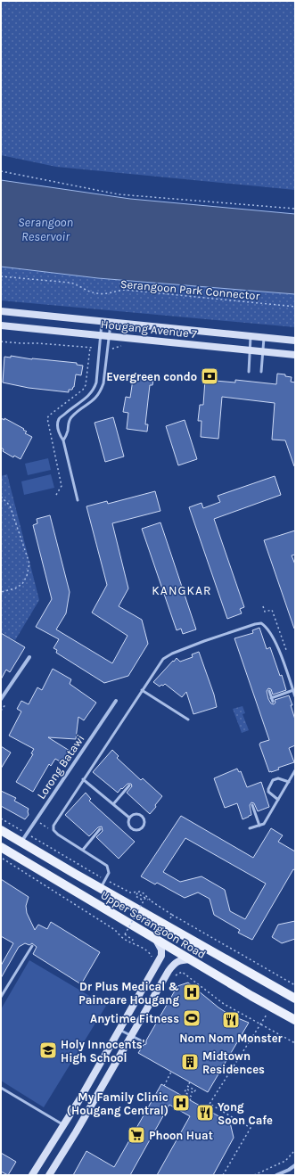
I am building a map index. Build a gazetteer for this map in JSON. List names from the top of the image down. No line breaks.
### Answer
{"streets":{"main road":["Hougang Avenue 7","Upper Serangoon Road"],"street":["Lorong Batawi"],"path":["Serangoon Park Connector"]},"crossings":[["Lorong Batawi","Upper Serangoon Road"]],"districts":["KANGKAR"],"water":["Serangoon Reservoir"],"places":{"bank":["Evergreen condo"],"hospital":["Dr Plus Medical & Paincare Hougang","My Family Clinic (Hougang Central)"],"sports":["Anytime Fitness"],"restaurant":["Nom Nom Monster","Yong Soon Cafe"],"school or university":["Holy Innocents' High School"],"building":["Midtown Residences"],"supermarket":["Phoon Huat"]}}
